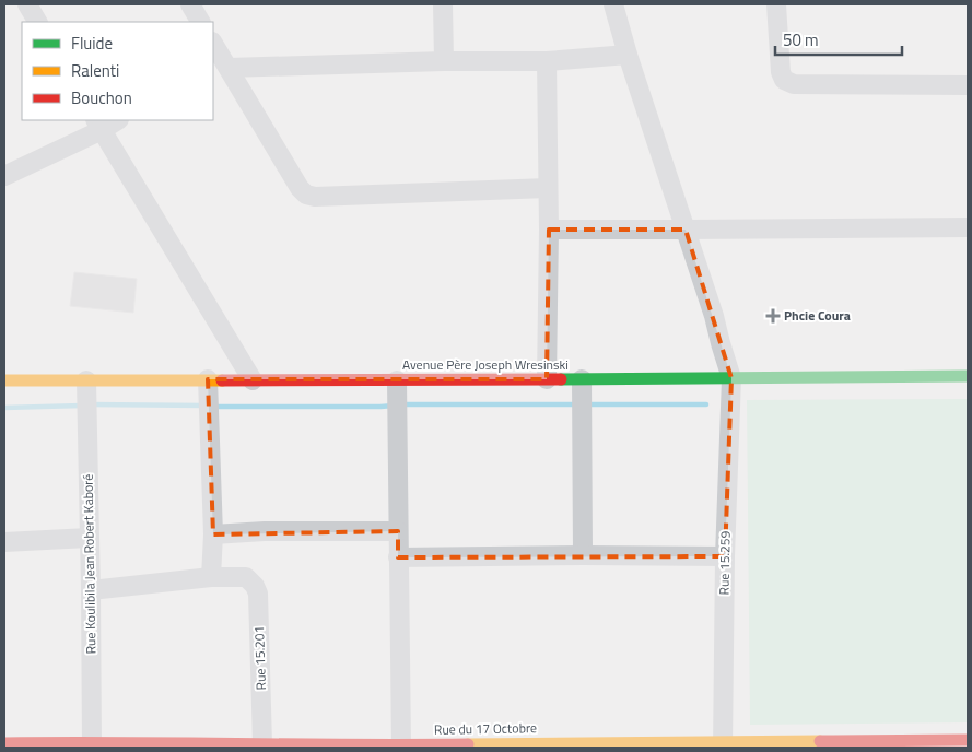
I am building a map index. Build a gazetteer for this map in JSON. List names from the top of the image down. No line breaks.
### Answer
{"streets":{"street":["Avenue Père Joseph Wresinski","Rue 15.259","Rue Koulibila Jean Robert Kaboré","Rue 15.201","Rue du 17 Octobre"]},"crossings":[["Avenue Père Joseph Wresinski","Rue 15.259"],["Avenue Père Joseph Wresinski","Rue Koulibila Jean Robert Kaboré"],["Rue 15.259","Rue du 17 Octobre"],["Rue Koulibila Jean Robert Kaboré","Rue du 17 Octobre"],["Rue 15.201","Rue du 17 Octobre"]],"places":{"health":["Phcie Coura"]},"legend":["Fluide","Ralenti","Bouchon"],"scale_bar":"50 m"}
